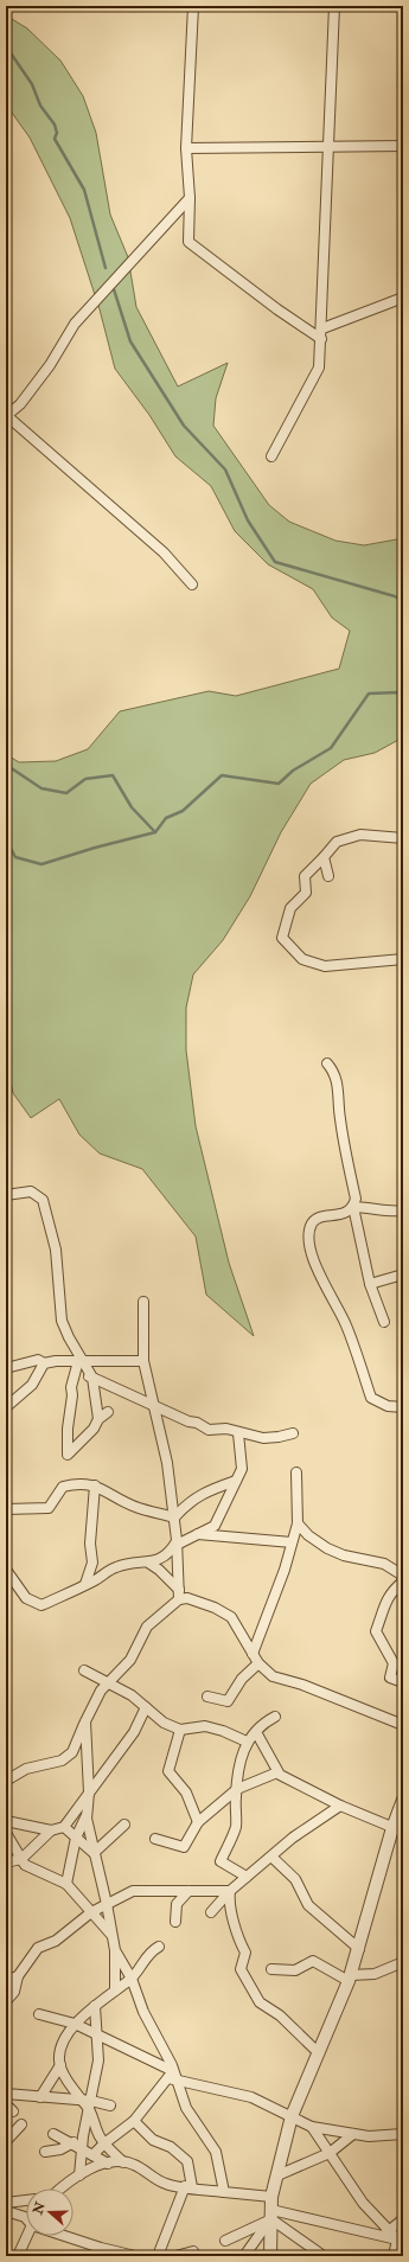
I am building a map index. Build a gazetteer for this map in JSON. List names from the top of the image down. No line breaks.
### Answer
{"north":"left"}
